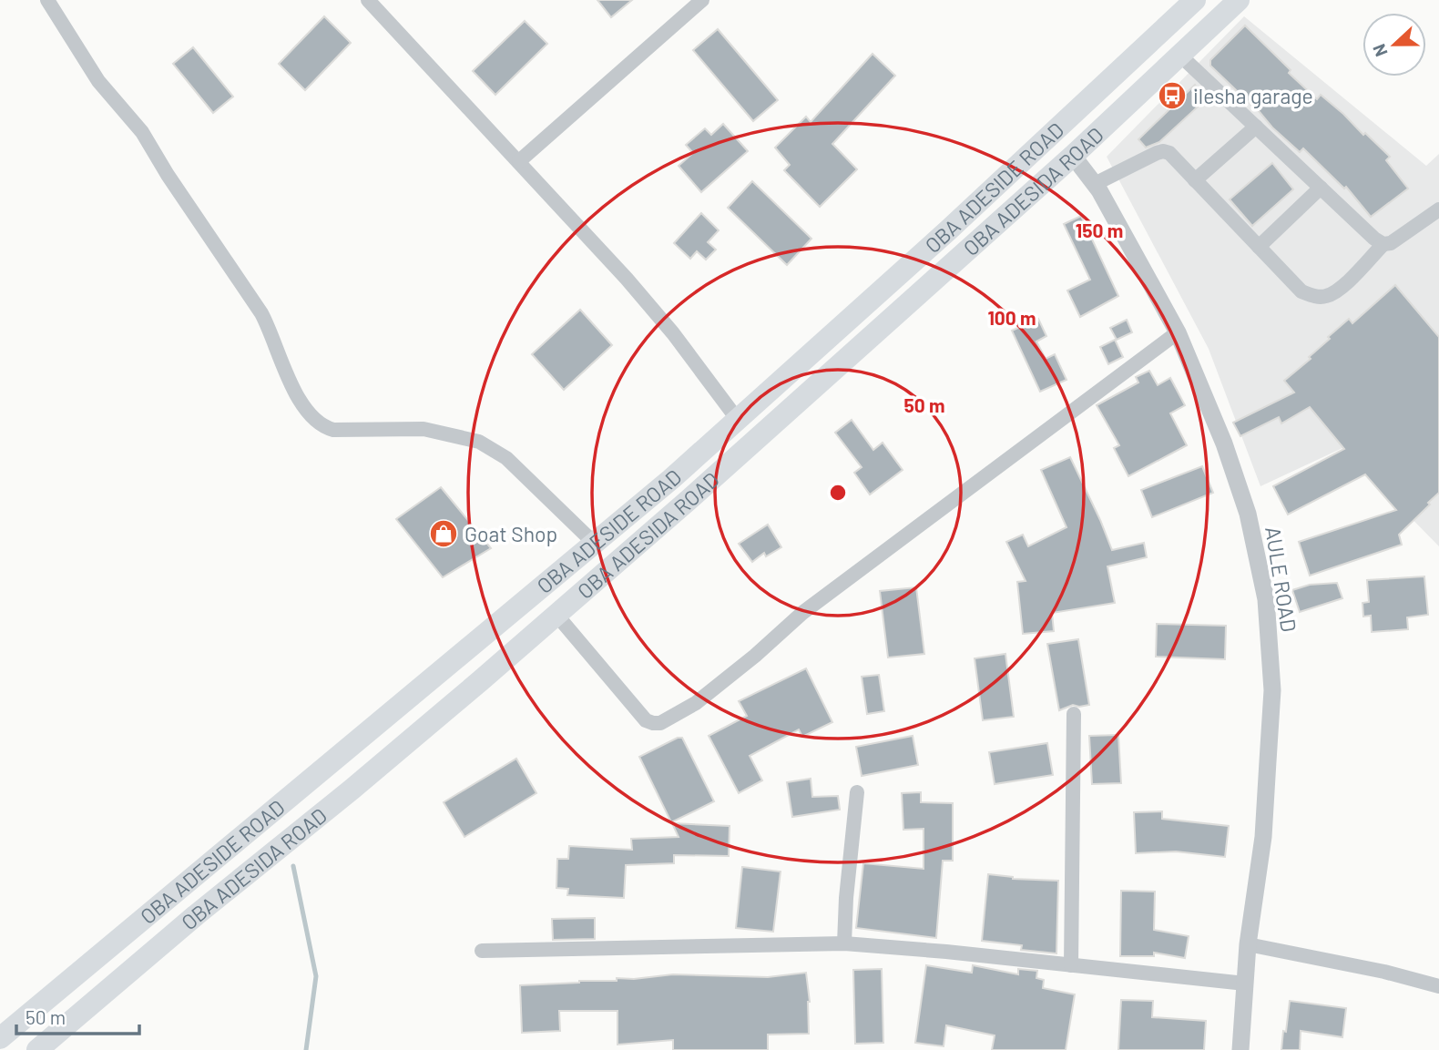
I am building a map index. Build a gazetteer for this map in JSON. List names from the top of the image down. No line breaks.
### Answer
{"streets":{"main road":["OBA ADESIDE ROAD","OBA ADESIDA ROAD"],"street":["AULE ROAD"]},"crossings":[["OBA ADESIDA ROAD","AULE ROAD"]],"places":{"bus stop":["ilesha garage"],"shop":["Goat Shop"]},"scale_bar":"50 m","north":"left","rings":["150 m","100 m","50 m"]}
